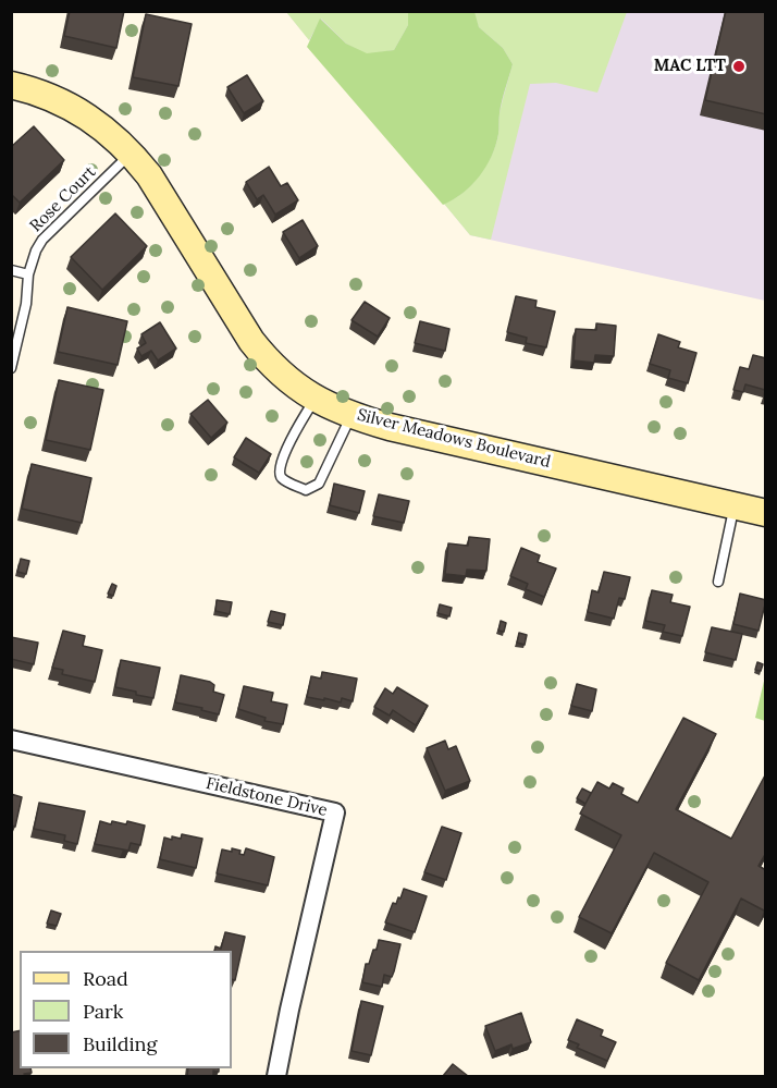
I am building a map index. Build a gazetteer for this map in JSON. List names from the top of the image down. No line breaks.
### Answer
{"streets":{"street":["Silver Meadows Boulevard","Fieldstone Drive"],"lane":["Rose Court"]},"crossings":[["Rose Court","Silver Meadows Boulevard"]],"places":["MAC LTT"],"legend":["Road","Park","Building"]}
